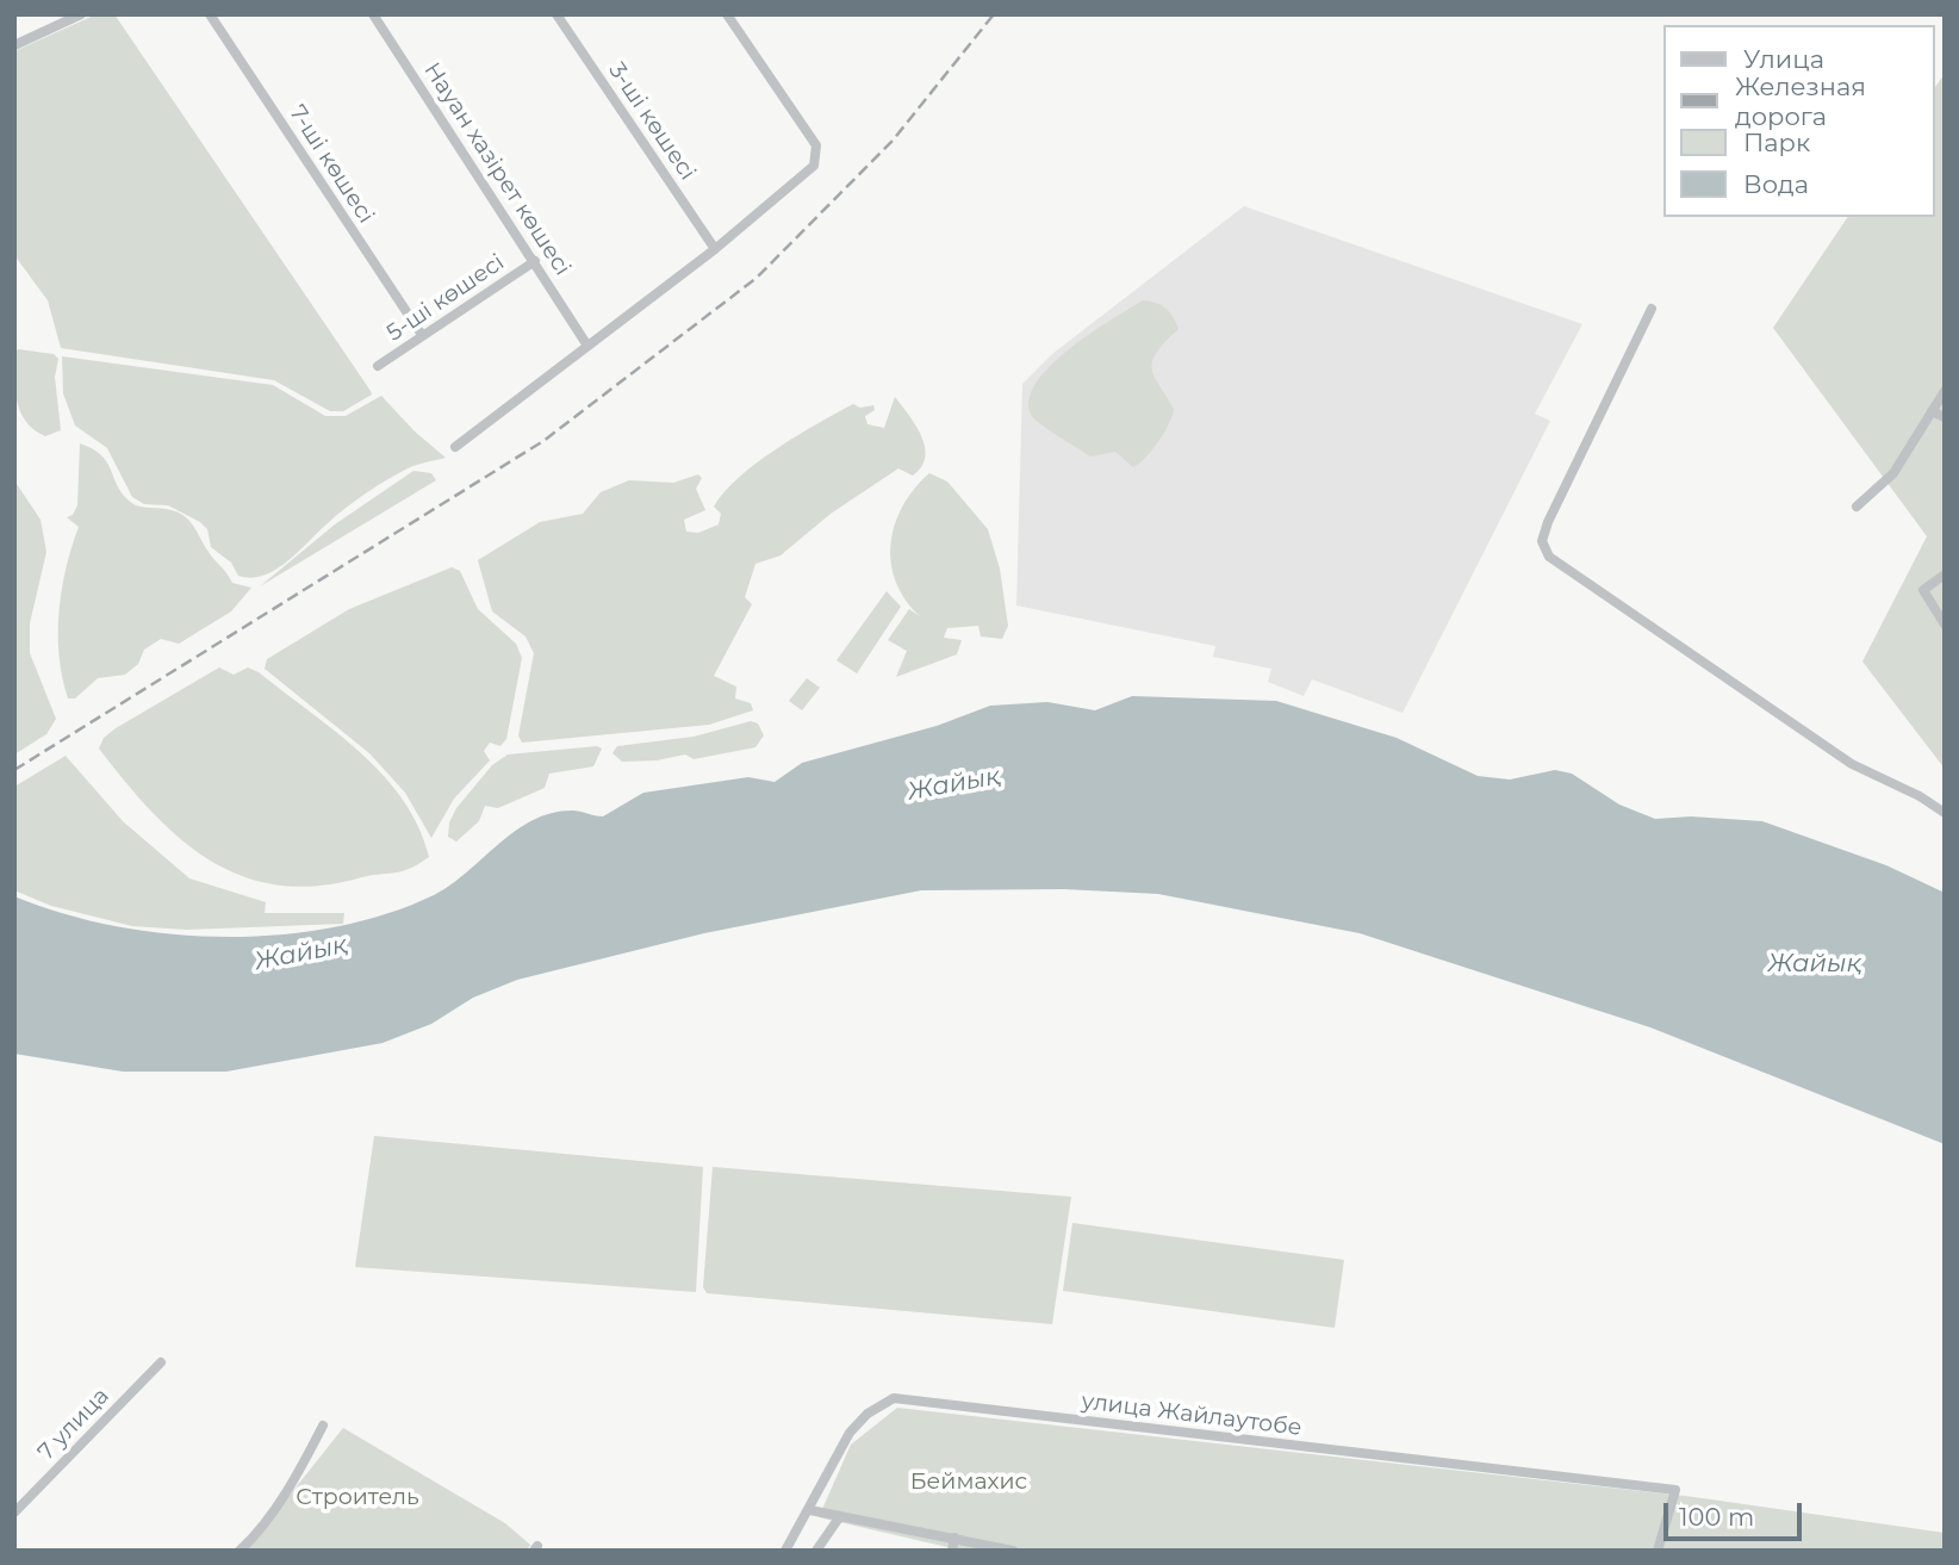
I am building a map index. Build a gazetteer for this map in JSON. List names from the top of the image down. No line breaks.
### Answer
{"streets":{"street":["3-шi көшесі","7-шi көшесі","Науан хазірет көшесі","5-шi көшесі","улица Жайлаутобе","7 улица"]},"crossings":[["7-шi көшесі","5-шi көшесі"],["Науан хазірет көшесі","5-шi көшесі"]],"water":["Жайық"],"parks":["Беймахис","Строитель"],"legend":["Улица","Железная дорога","Парк","Вода"],"scale_bar":"100 m"}
